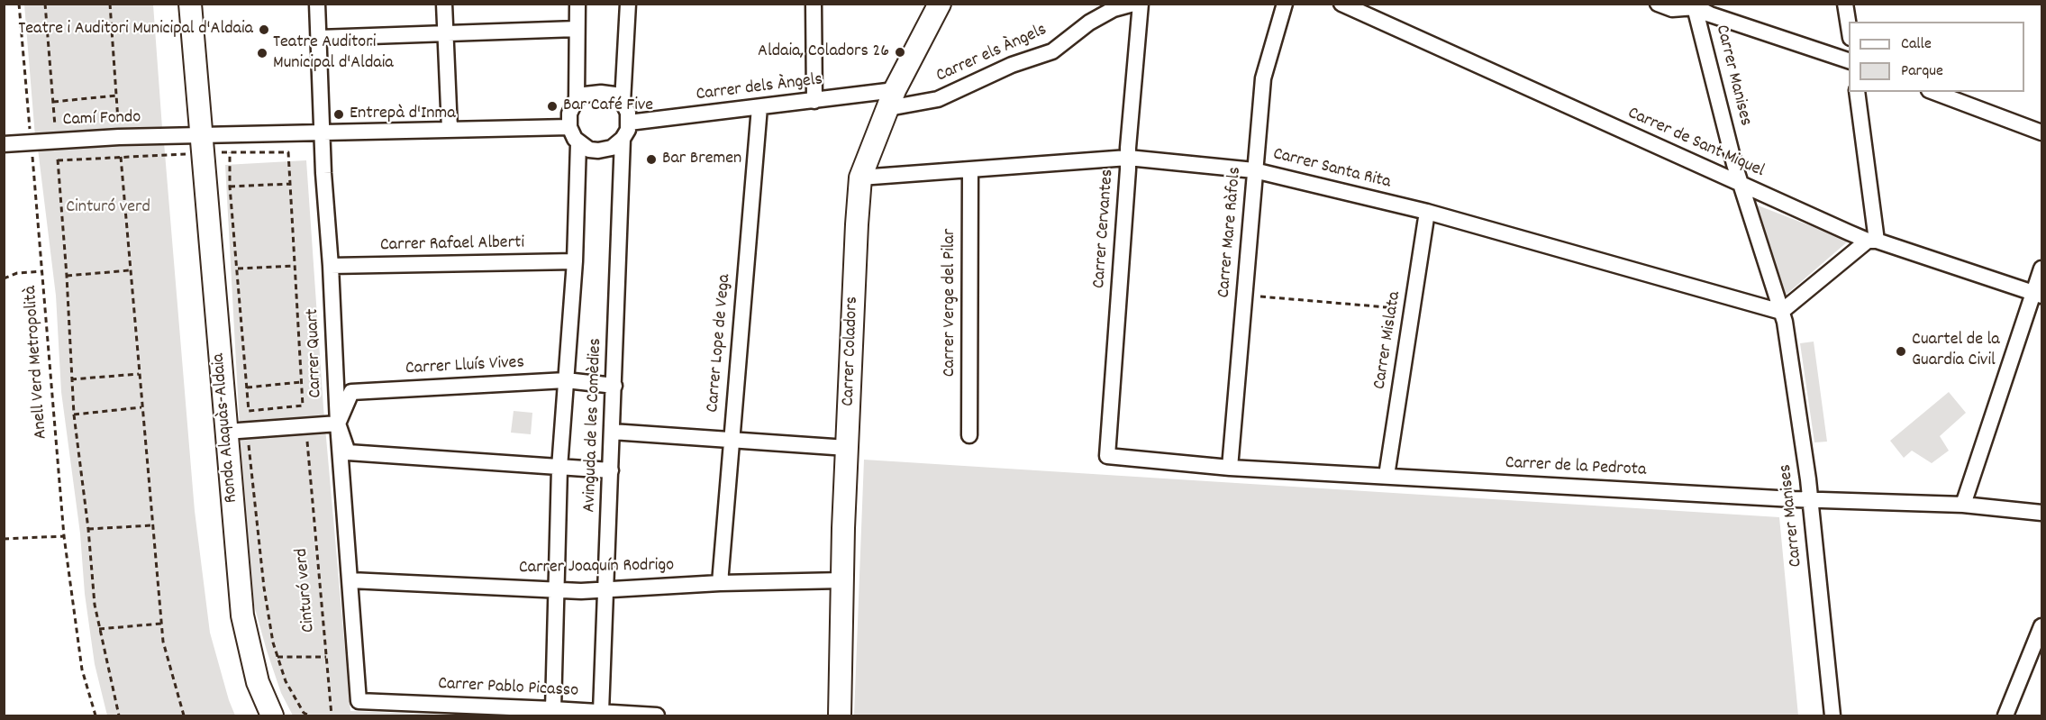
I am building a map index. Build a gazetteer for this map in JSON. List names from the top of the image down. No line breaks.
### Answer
{"streets":{"street":["Carrer els Àngels","Carrer Manises","Carrer dels Àngels","Camí Fondo","Carrer de Sant Miquel","Carrer Santa Rita","Carrer Cervantes","Carrer Mare Ràfols","Carrer Rafael Alberti","Carrer Verge del Pilar","Carrer Mislata","Carrer Lope de Vega","Carrer Coladors","Carrer Quart","Carrer Lluís Vives","Avinguda de les Comèdies","Ronda Alaquàs-Aldaia","Carrer de la Pedrota","Carrer Joaquín Rodrigo","Carrer Pablo Picasso"],"path":["Anell Verd Metropolità","Cinturó verd"]},"crossings":[["Carrer els Àngels","Carrer dels Àngels"],["Carrer els Àngels","Carrer Coladors"],["Carrer Manises","Carrer de Sant Miquel"],["Carrer Manises","Carrer Santa Rita"],["Carrer Manises","Carrer de la Pedrota"],["Carrer dels Àngels","Carrer Lope de Vega"],["Carrer dels Àngels","Carrer Coladors"],["Carrer dels Àngels","Avinguda de les Comèdies"],["Camí Fondo","Anell Verd Metropolità"],["Camí Fondo","Ronda Alaquàs-Aldaia"],["Carrer Santa Rita","Carrer Cervantes"],["Carrer Santa Rita","Carrer Mare Ràfols"],["Carrer Santa Rita","Carrer Verge del Pilar"],["Carrer Santa Rita","Carrer Mislata"],["Carrer Santa Rita","Carrer Coladors"],["Carrer Cervantes","Carrer de la Pedrota"],["Carrer Mare Ràfols","Carrer de la Pedrota"],["Carrer Rafael Alberti","Carrer Quart"],["Carrer Rafael Alberti","Avinguda de les Comèdies"],["Carrer Mislata","Carrer de la Pedrota"],["Carrer Lope de Vega","Carrer Joaquín Rodrigo"],["Carrer Coladors","Carrer Joaquín Rodrigo"],["Carrer Quart","Carrer Lluís Vives"],["Carrer Quart","Carrer Joaquín Rodrigo"],["Carrer Quart","Carrer Pablo Picasso"],["Carrer Lluís Vives","Avinguda de les Comèdies"],["Avinguda de les Comèdies","Carrer Joaquín Rodrigo"],["Avinguda de les Comèdies","Carrer Pablo Picasso"]],"parks":["Cinturó verd"],"places":["Teatre i Auditori Municipal d'Aldaia","Aldaia, Coladors 26","Teatre Auditori Municipal d'Aldaia","Bar Café Five","Entrepà d'Inma","Bar Bremen","Cuartel de la Guardia Civil"],"legend":["Calle","Parque"]}
